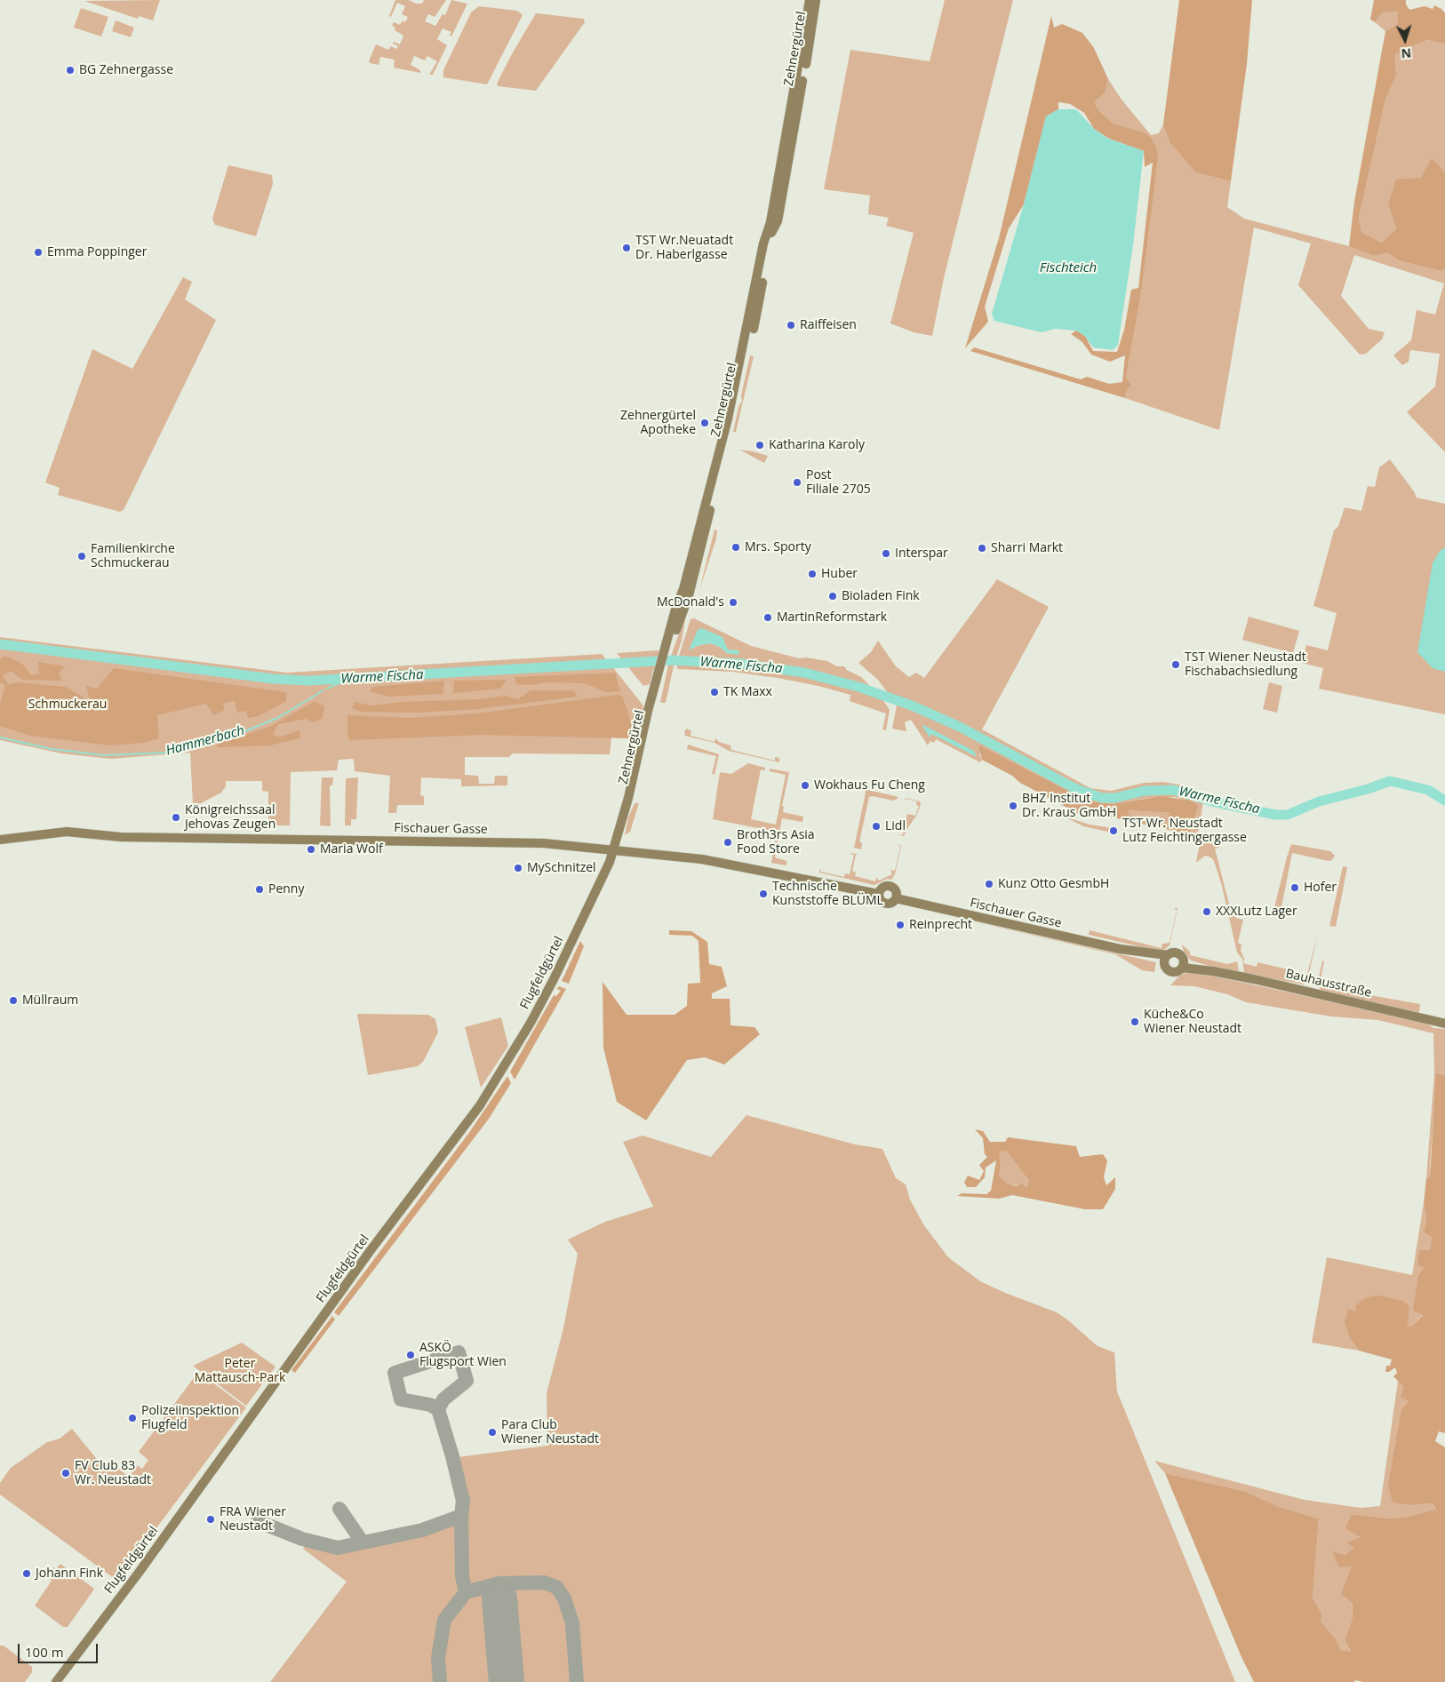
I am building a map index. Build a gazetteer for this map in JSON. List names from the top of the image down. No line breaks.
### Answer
{"streets":{"main road":["Zehnergürtel","Fischauer Gasse","Flugfeldgürtel","Bauhausstraße"]},"crossings":[["Zehnergürtel","Fischauer Gasse"],["Zehnergürtel","Flugfeldgürtel"],["Fischauer Gasse","Flugfeldgürtel"]],"water":["Fischteich","Warme Fischa","Hammerbach"],"parks":["Schmuckerau","Peter Mattausch-Park"],"places":["BG Zehnergasse","TST Wr.Neuatadt Dr. Haberlgasse","Emma Poppinger","Raiffeisen","Zehnergürtel Apotheke","Katharina Karoly","Post Filiale 2705","Mrs. Sporty","Sharri Markt","Interspar","Familienkirche Schmuckerau","Huber","Bioladen Fink","McDonald's","MartinReformstark","TST Wiener Neustadt Fischabachsiedlung","TK Maxx","Wokhaus Fu Cheng","BHZ Institut Dr. Kraus GmbH","Königreichssaal Jehovas Zeugen","Lidl","TST Wr. Neustadt Lutz Feichtingergasse","Broth3rs Asia Food Store","Maria Wolf","MySchnitzel","Kunz Otto GesmbH","Hofer","Penny","Technische Kunststoffe BLÜML","XXXLutz Lager","Reinprecht","Müllraum","Küche&Co Wiener Neustadt","ASKÖ Flugsport Wien","Polizeiinspektion Flugfeld","Para Club Wiener Neustadt","FV Club 83 Wr. Neustadt","FRA Wiener Neustadt","Johann Fink"],"scale_bar":"100 m","north":"bottom"}
